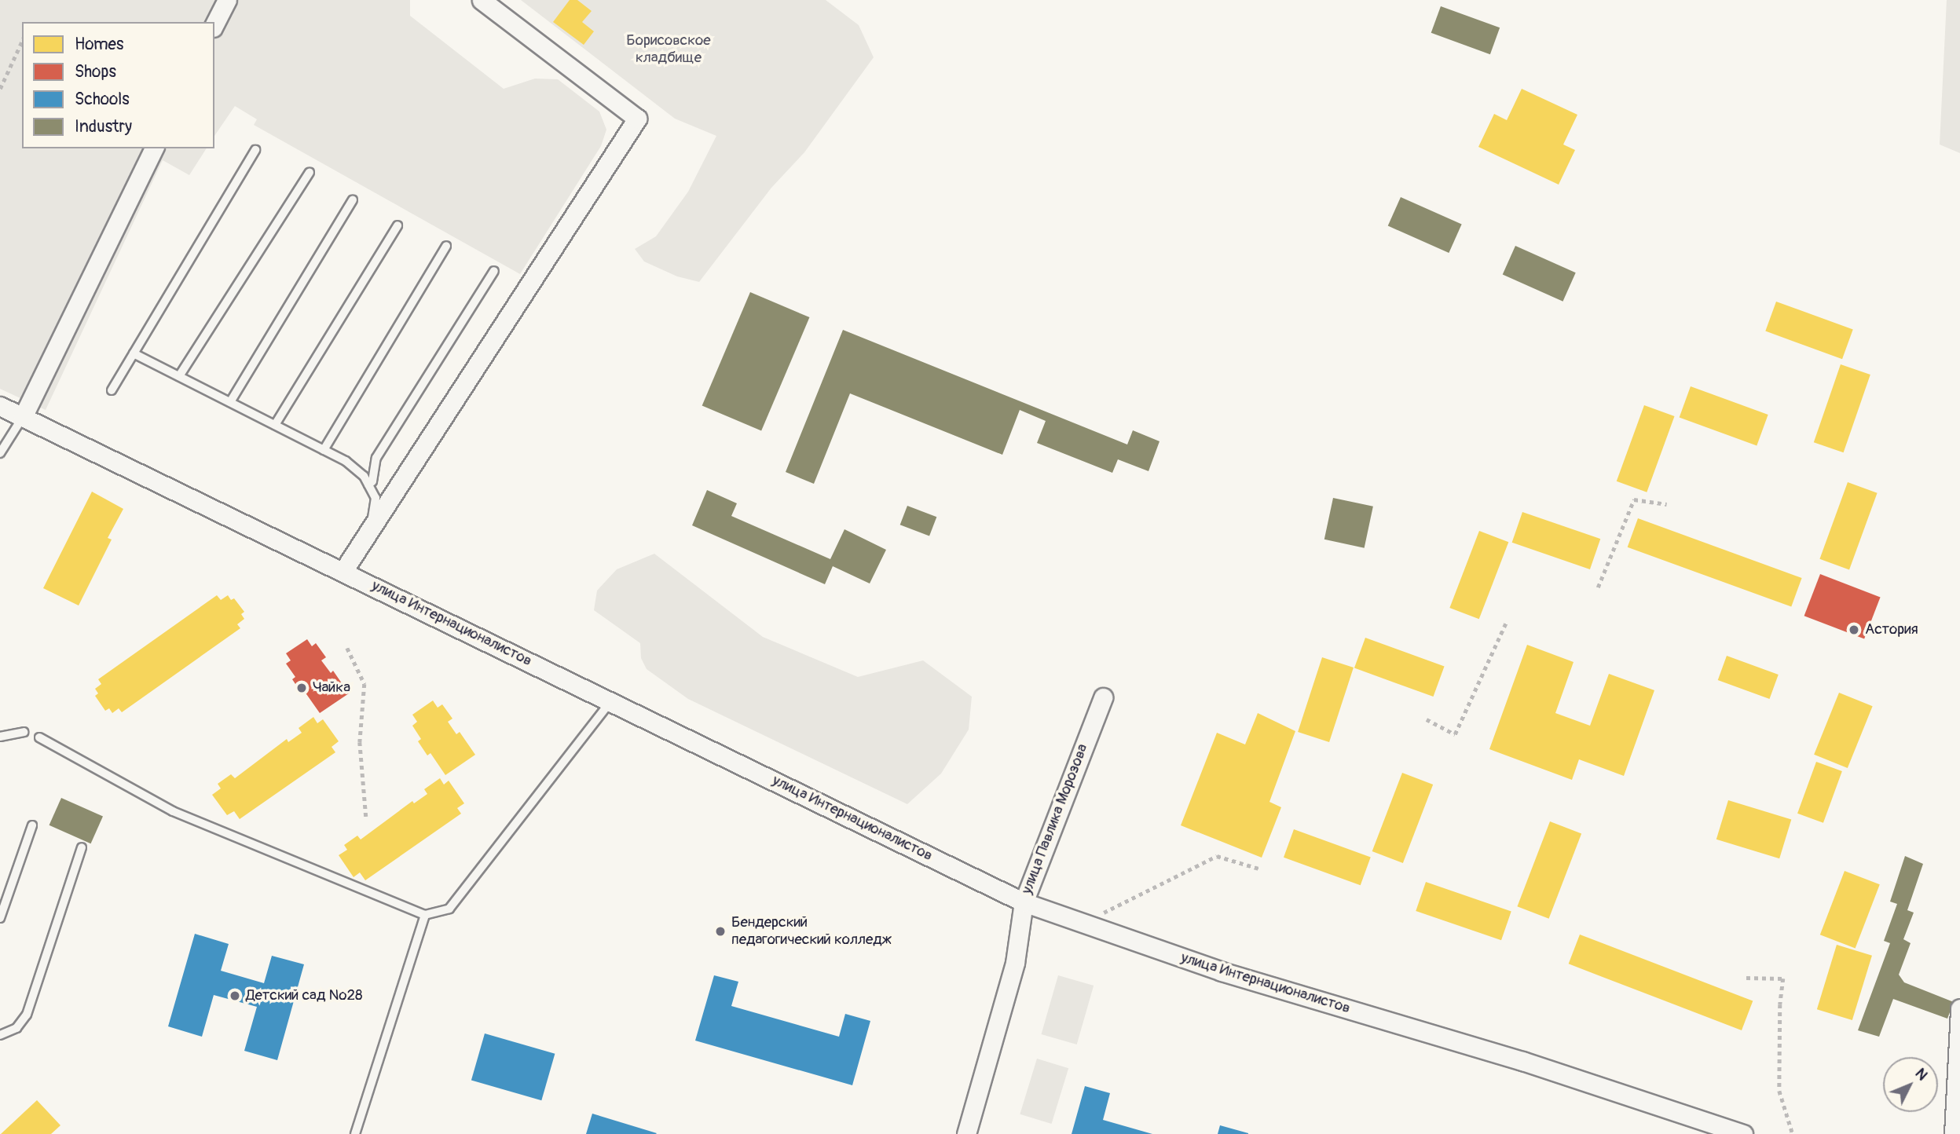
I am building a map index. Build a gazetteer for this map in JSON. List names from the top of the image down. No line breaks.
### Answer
{"streets":{"street":["улица Интернационалистов","улица Павлика Морозова"]},"crossings":[["улица Интернационалистов","улица Павлика Морозова"]],"parks":["Борисовское кладбище"],"places":["Астория","Чайка","Бендерский педагогический колледж","Детский сад №28"],"legend":["Homes","Shops","Schools","Industry"],"north":"top right"}
